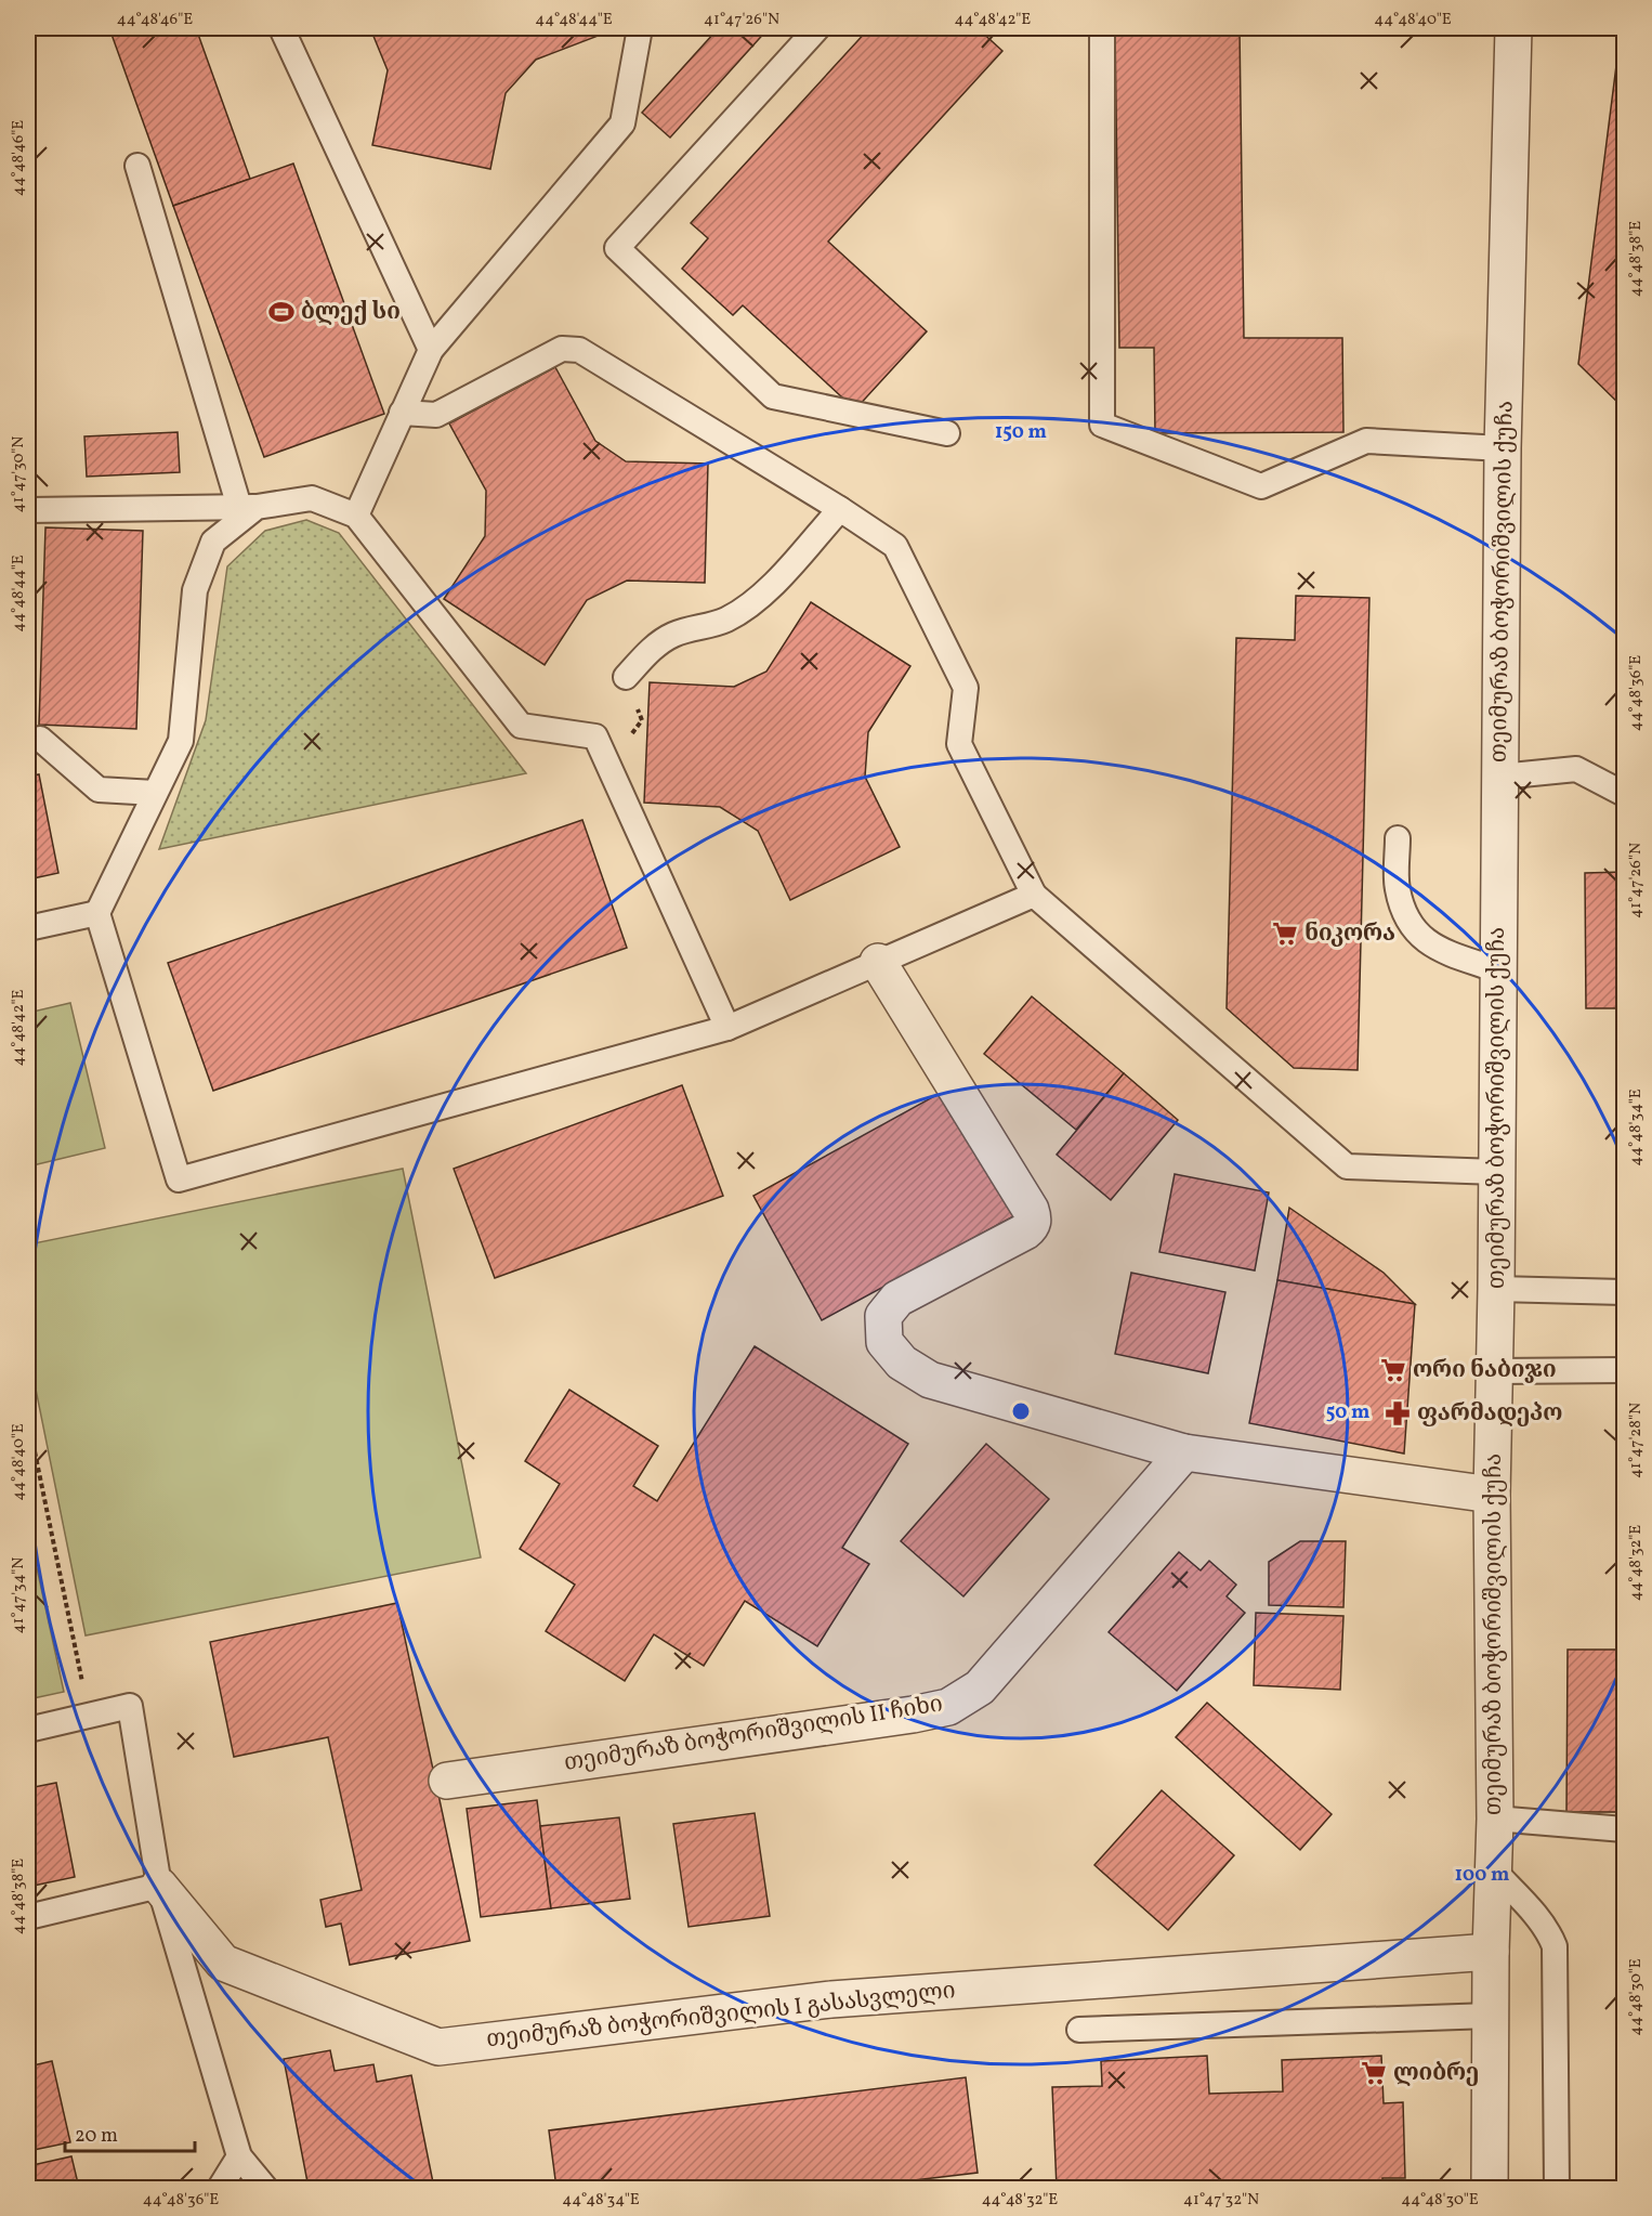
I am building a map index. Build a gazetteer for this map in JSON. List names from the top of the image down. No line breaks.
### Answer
{"streets":{"street":["თეიმურაზ ბოჭორიშვილის ქუჩა","თეიმურაზ ბოჭორიშვილის II ჩიხი","თეიმურაზ ბოჭორიშვილის I გასასვლელი"]},"crossings":[["თეიმურაზ ბოჭორიშვილის ქუჩა","თეიმურაზ ბოჭორიშვილის I გასასვლელი"]],"places":{"sports":["ბლექ სი"],"supermarket":["ნიკორა","ორი ნაბიჯი","ლიბრე"],"pharmacy":["ფარმადეპო"]},"scale_bar":"20 m","coordinates":["44°48'46\"E","44°48'44\"E","41°47'26\"N","44°48'42\"E","44°48'40\"E","44°48'38\"E","41°47'30\"N","44°48'36\"E","44°48'34\"E","41°47'28\"N","44°48'32\"E","41°47'34\"N","44°48'30\"E","41°47'32\"N"],"rings":["150 m","50 m","100 m"]}
